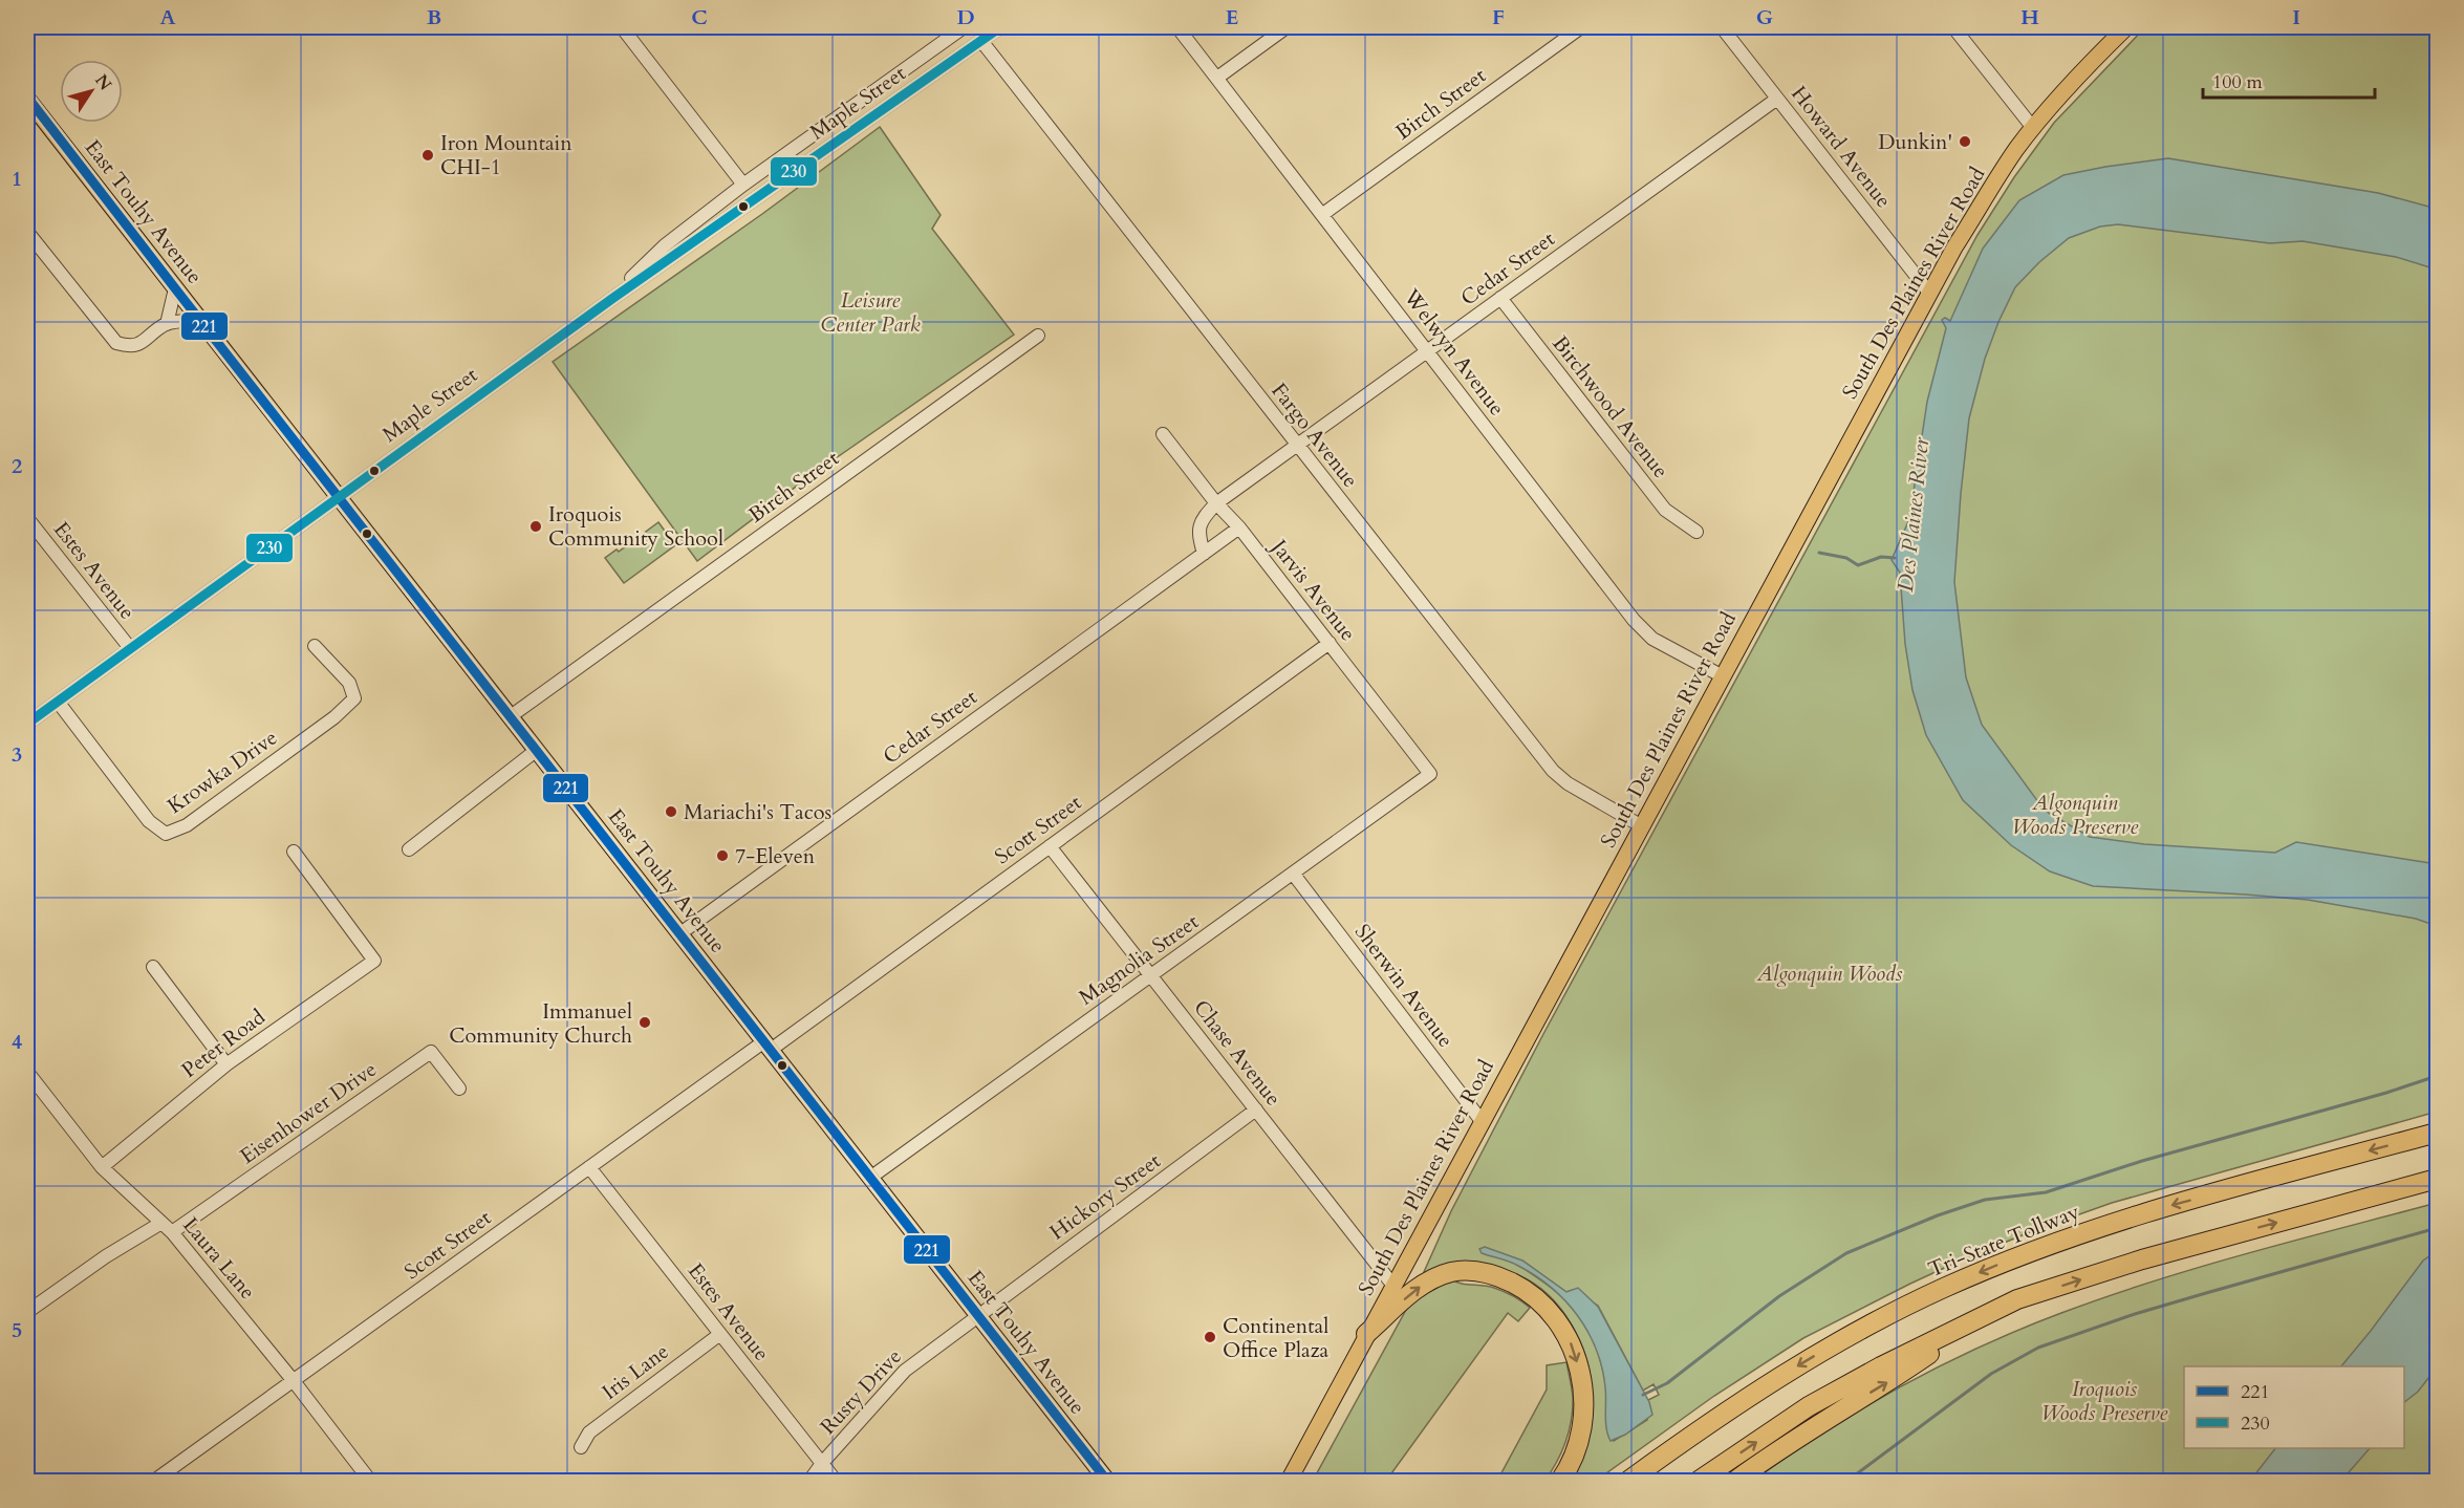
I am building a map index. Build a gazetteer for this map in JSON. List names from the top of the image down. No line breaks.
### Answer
{"streets":{"highway":["Tri-State Tollway"],"main road":["East Touhy Avenue","South Des Plaines River Road"],"street":["Maple Street","Birch Street","Howard Avenue","Cedar Street","Welwyn Avenue","Birchwood Avenue","Fargo Avenue","Estes Avenue","Jarvis Avenue","Krowka Drive","Scott Street","Magnolia Street","Sherwin Avenue","Peter Road","Chase Avenue","Eisenhower Drive","Hickory Street","Laura Lane","Iris Lane","Rusty Drive"]},"crossings":[["Maple Street","East Touhy Avenue"],["Maple Street","Fargo Avenue"],["Maple Street","Estes Avenue"],["Maple Street","Krowka Drive"],["Birch Street","East Touhy Avenue"],["Birch Street","Welwyn Avenue"],["Howard Avenue","Cedar Street"],["Howard Avenue","South Des Plaines River Road"],["East Touhy Avenue","Cedar Street"],["East Touhy Avenue","Scott Street"],["East Touhy Avenue","Magnolia Street"],["East Touhy Avenue","Hickory Street"],["East Touhy Avenue","Rusty Drive"],["Cedar Street","Welwyn Avenue"],["Cedar Street","Birchwood Avenue"],["Cedar Street","Fargo Avenue"],["Cedar Street","Jarvis Avenue"],["South Des Plaines River Road","Welwyn Avenue"],["South Des Plaines River Road","Fargo Avenue"],["South Des Plaines River Road","Sherwin Avenue"],["South Des Plaines River Road","Chase Avenue"],["Estes Avenue","Scott Street"],["Estes Avenue","Iris Lane"],["Estes Avenue","Rusty Drive"],["Jarvis Avenue","Scott Street"],["Jarvis Avenue","Magnolia Street"],["Scott Street","Chase Avenue"],["Scott Street","Laura Lane"],["Magnolia Street","Sherwin Avenue"],["Magnolia Street","Chase Avenue"],["Peter Road","Laura Lane"],["Chase Avenue","Hickory Street"],["Eisenhower Drive","Laura Lane"],["Hickory Street","Rusty Drive"]],"water":["Des Plaines River"],"parks":["Leisure Center Park","Algonquin Woods Preserve","Algonquin Woods","Iroquois Woods Preserve"],"places":["Dunkin'","Iron Mountain CHI-1","Iroquois Community School","Mariachi's Tacos","7-Eleven","Immanuel Community Church","Continental Office Plaza"],"lines":["transit line 230","transit line 221"],"legend":["221","230"],"scale_bar":"100 m","north":"top right","grid":{"columns":["A","B","C","D","E","F","G","H","I"],"rows":["1","2","3","4","5"]}}
